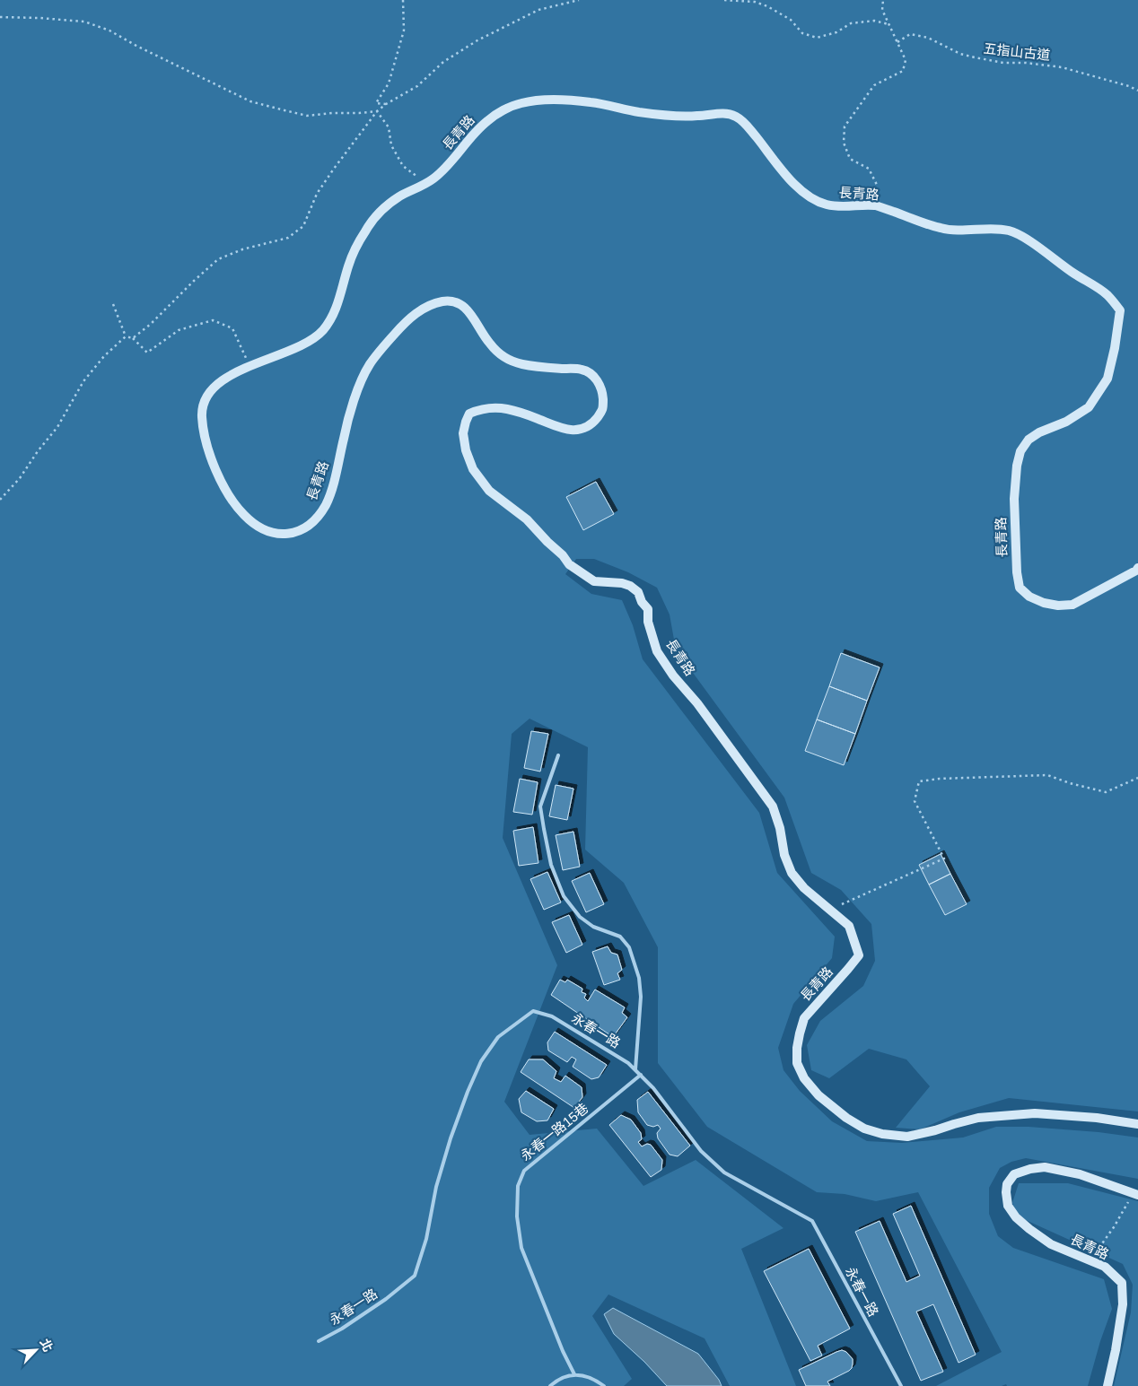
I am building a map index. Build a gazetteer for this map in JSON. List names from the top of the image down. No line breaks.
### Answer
{"streets":{"street":["長青路"],"lane":["永春一路","永春一路15巷"],"path":["五指山古道"]},"crossings":[["永春一路","永春一路15巷"]],"north":"top right"}
